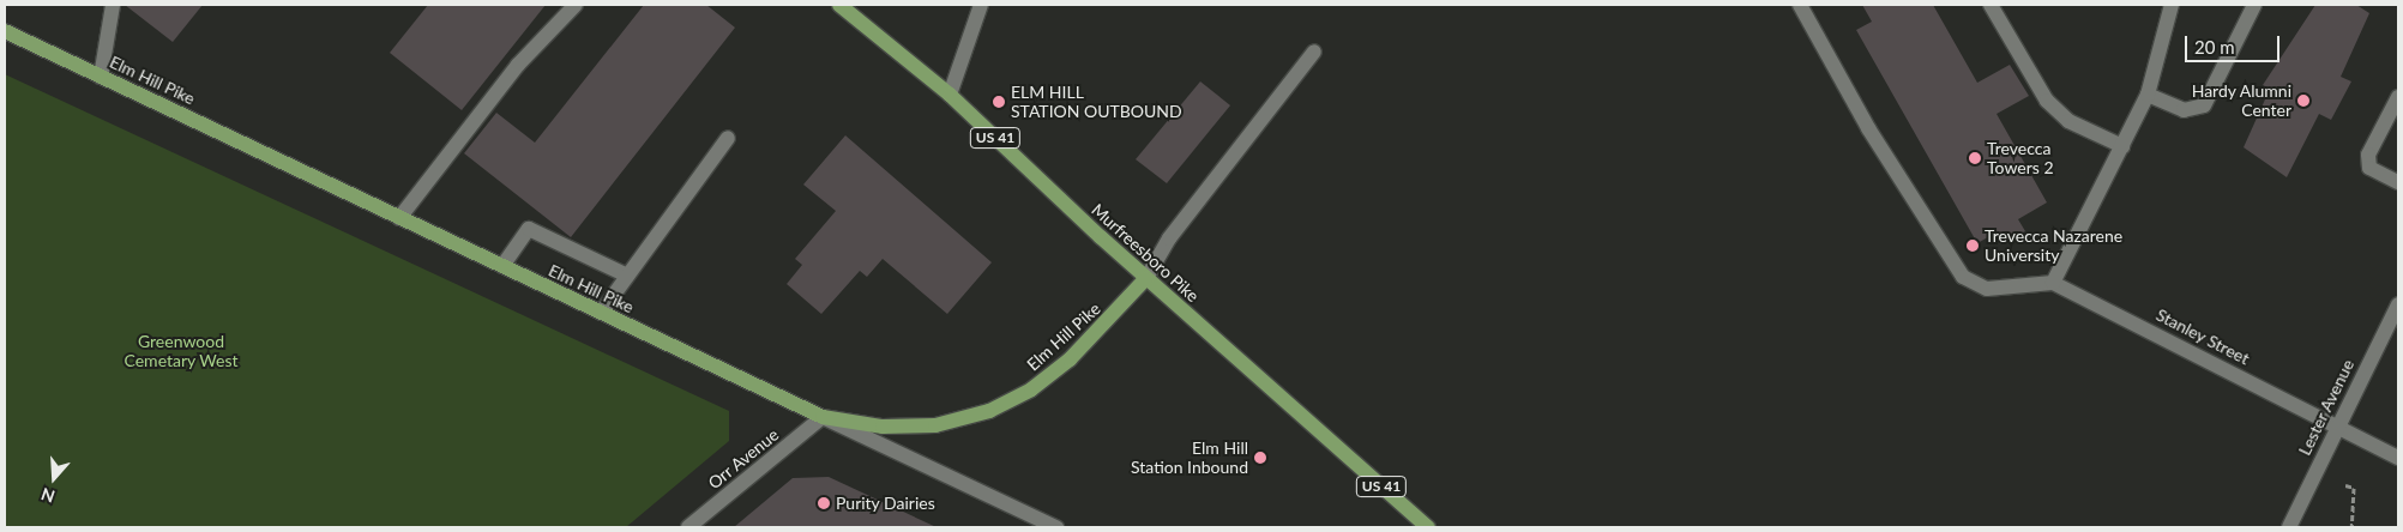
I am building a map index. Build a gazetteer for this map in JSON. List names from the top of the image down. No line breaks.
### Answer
{"streets":{"main road":["Elm Hill Pike","US 41","Murfreesboro Pike"],"street":["Stanley Street","Lester Avenue","Orr Avenue"]},"crossings":[["Elm Hill Pike","Murfreesboro Pike"],["Elm Hill Pike","Orr Avenue"],["Stanley Street","Lester Avenue"]],"parks":["Greenwood Cemetary West"],"places":["Hardy Alumni Center","ELM HILL STATION OUTBOUND","Trevecca Towers 2","Trevecca Nazarene University","Elm Hill Station Inbound","Purity Dairies"],"scale_bar":"20 m","north":"bottom"}
